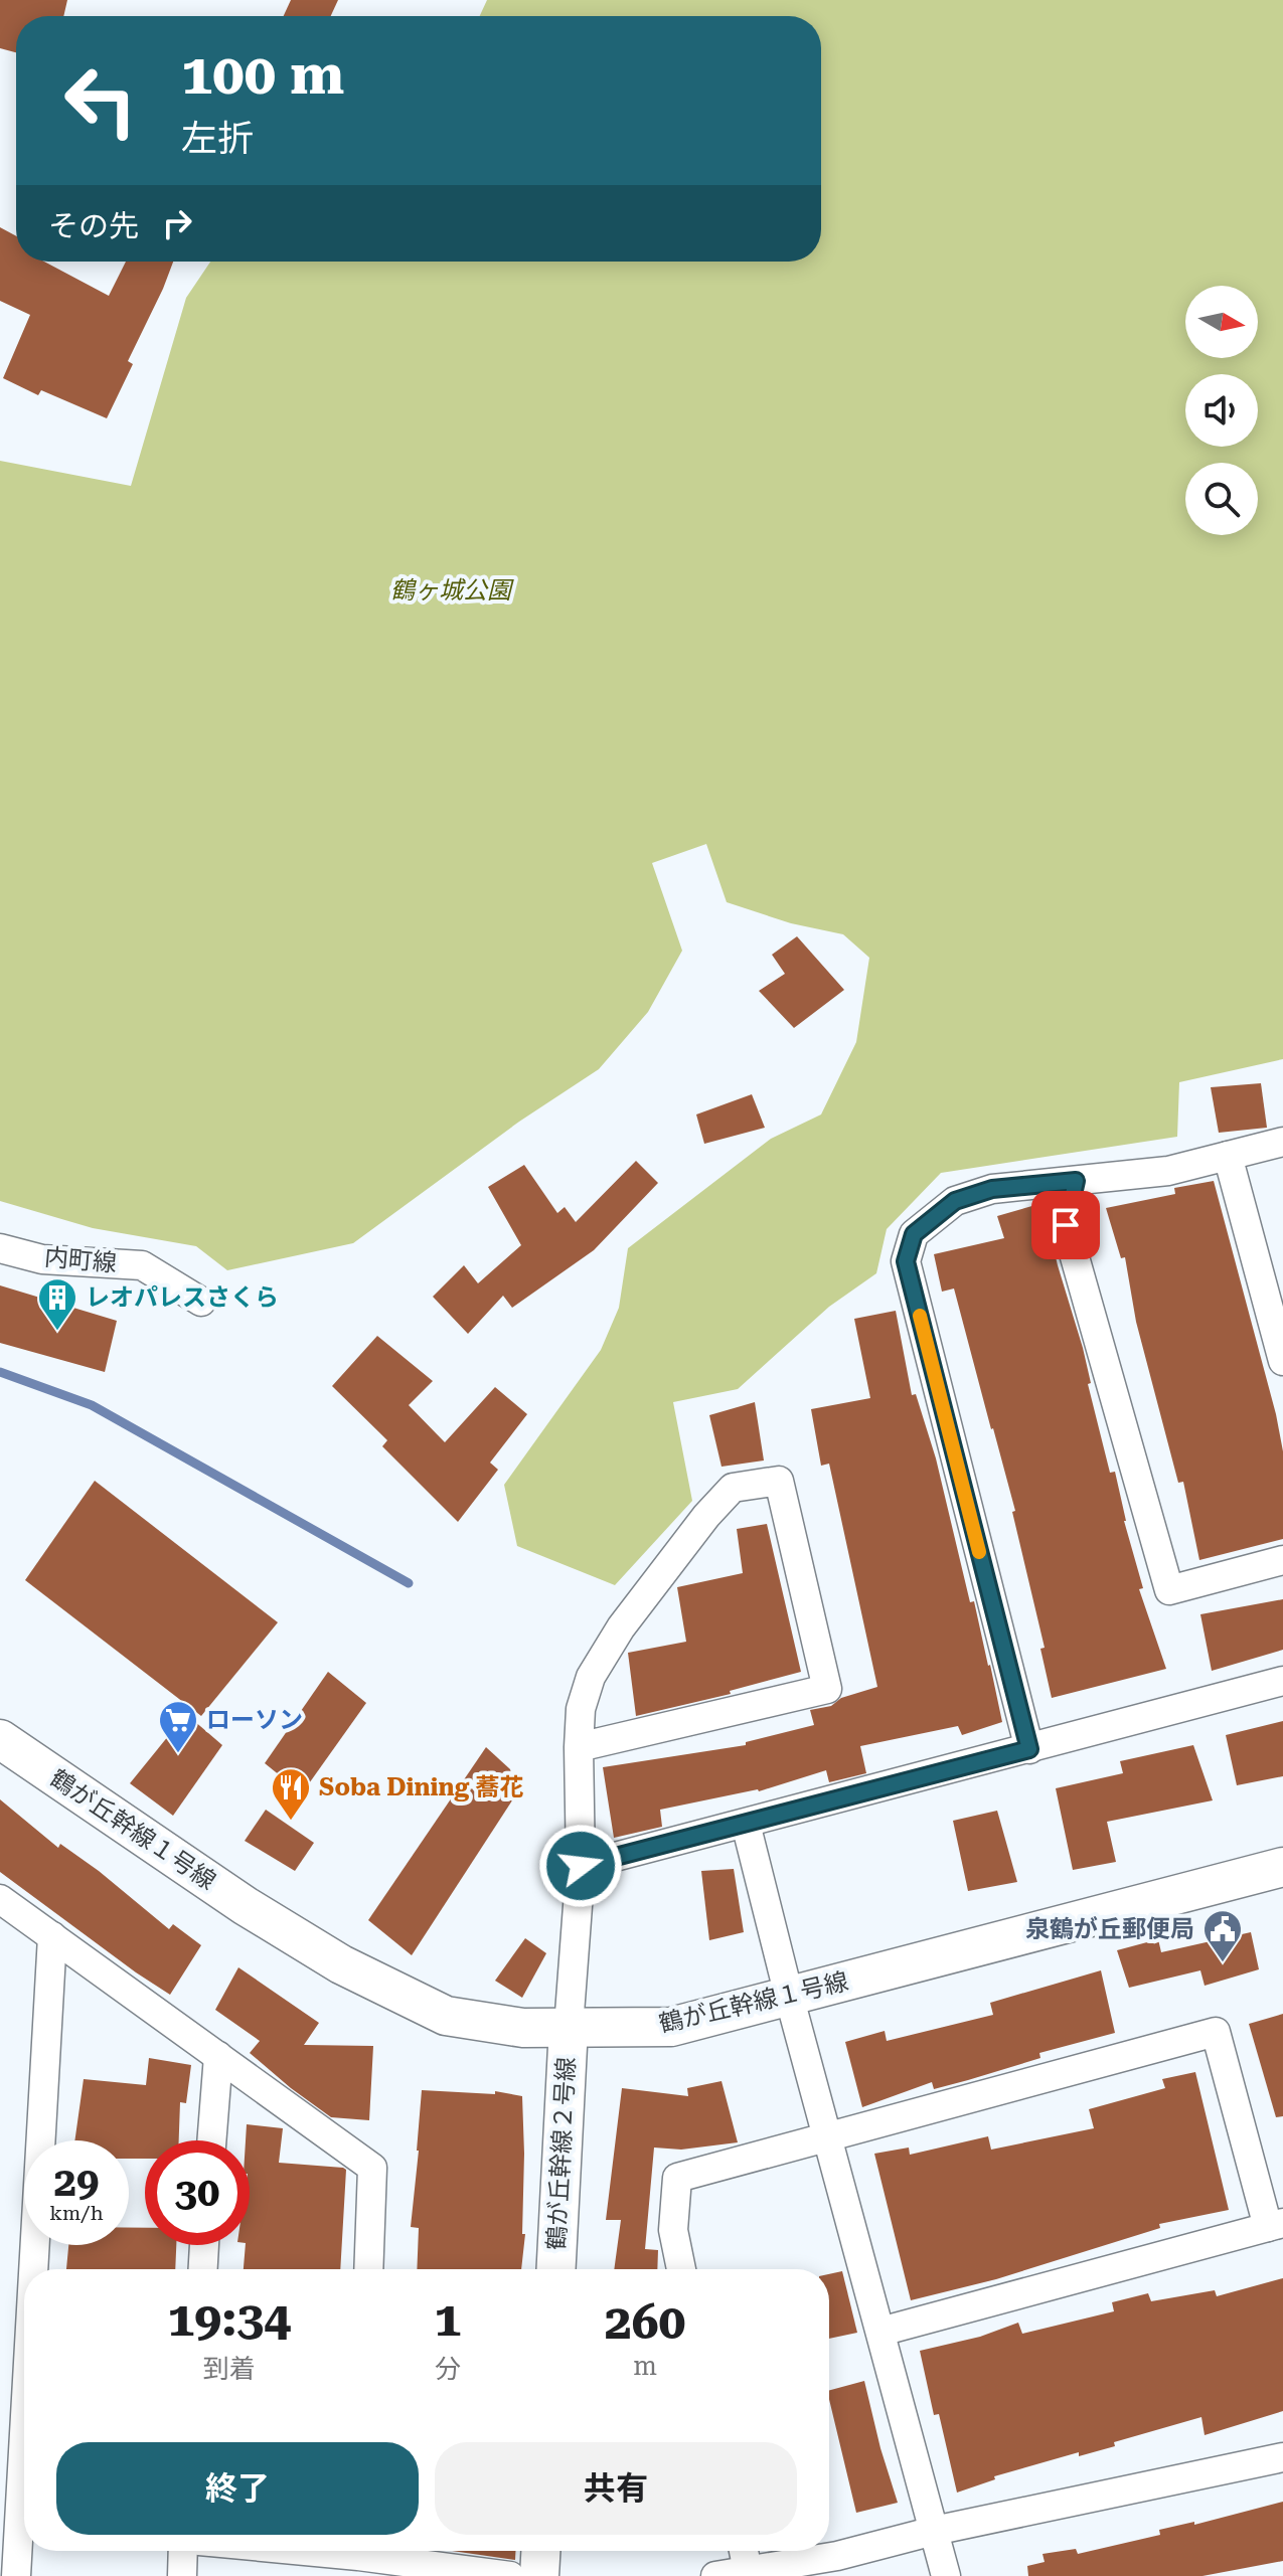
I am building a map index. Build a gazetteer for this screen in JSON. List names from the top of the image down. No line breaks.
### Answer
{"streets":{"street":["内町線","鶴が丘幹線１号線","鶴が丘幹線２号線"]},"crossings":[["鶴が丘幹線１号線","鶴が丘幹線２号線"]],"parks":["鶴ヶ城公園"],"places":{"building":["レオパレスさくら"],"supermarket":["ローソン"],"restaurant":["Soba Dining 蕎花"],"public building":["泉鶴が丘郵便局"]},"north":"right","page":{"turn":["100 m","左折"],"then":"その先","speed":"29 km/h","limit":"30","eta":["19:34","到着","1","分","260","m"],"buttons":["終了","共有"]}}
